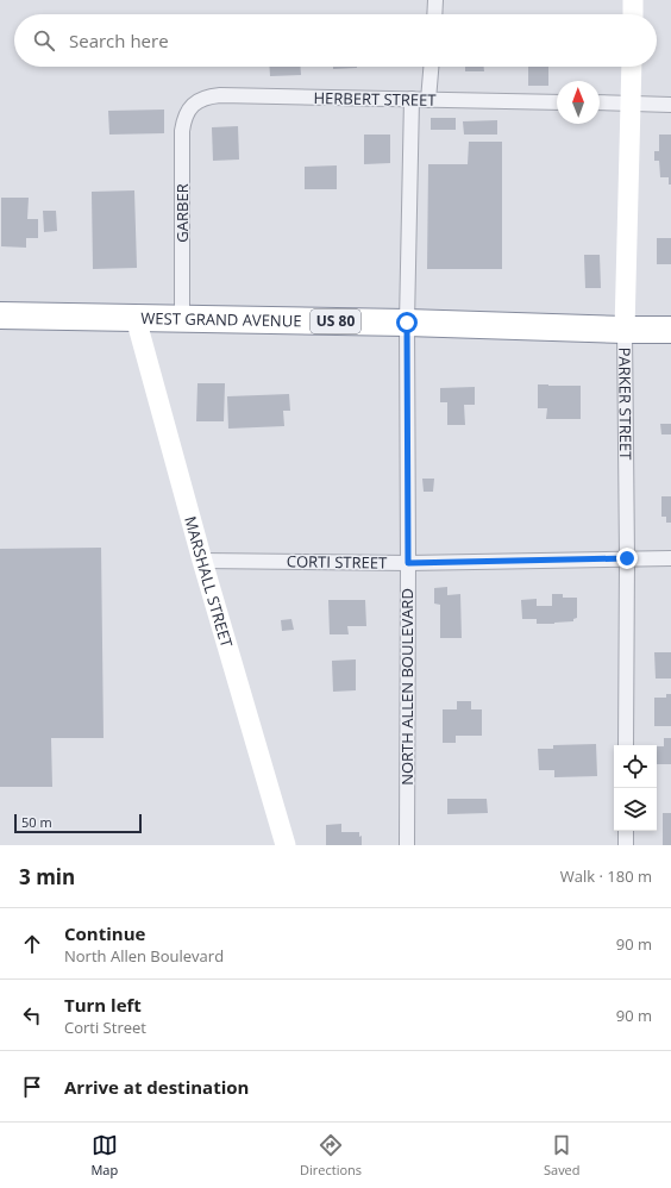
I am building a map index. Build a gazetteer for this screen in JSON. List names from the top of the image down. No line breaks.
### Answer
{"streets":{"highway":["WEST GRAND AVENUE","US 80"],"street":["HERBERT STREET","GARBER","PARKER STREET","CORTI STREET","MARSHALL STREET","NORTH ALLEN BOULEVARD"]},"crossings":[["HERBERT STREET","GARBER"],["HERBERT STREET","NORTH ALLEN BOULEVARD"],["GARBER","WEST GRAND AVENUE"],["WEST GRAND AVENUE","PARKER STREET"],["WEST GRAND AVENUE","MARSHALL STREET"],["WEST GRAND AVENUE","NORTH ALLEN BOULEVARD"],["PARKER STREET","CORTI STREET"],["CORTI STREET","MARSHALL STREET"],["CORTI STREET","NORTH ALLEN BOULEVARD"]],"scale_bar":"50 m","north":"top","page":{"search":"Search here","scale":"50 m","heading":["3 min","Walk · 180 m"],"list":[["Continue","North Allen Boulevard","90 m"],["Turn left","Corti Street","90 m"],"Arrive at destination"],"nav":["Map","Directions","Saved"]}}
